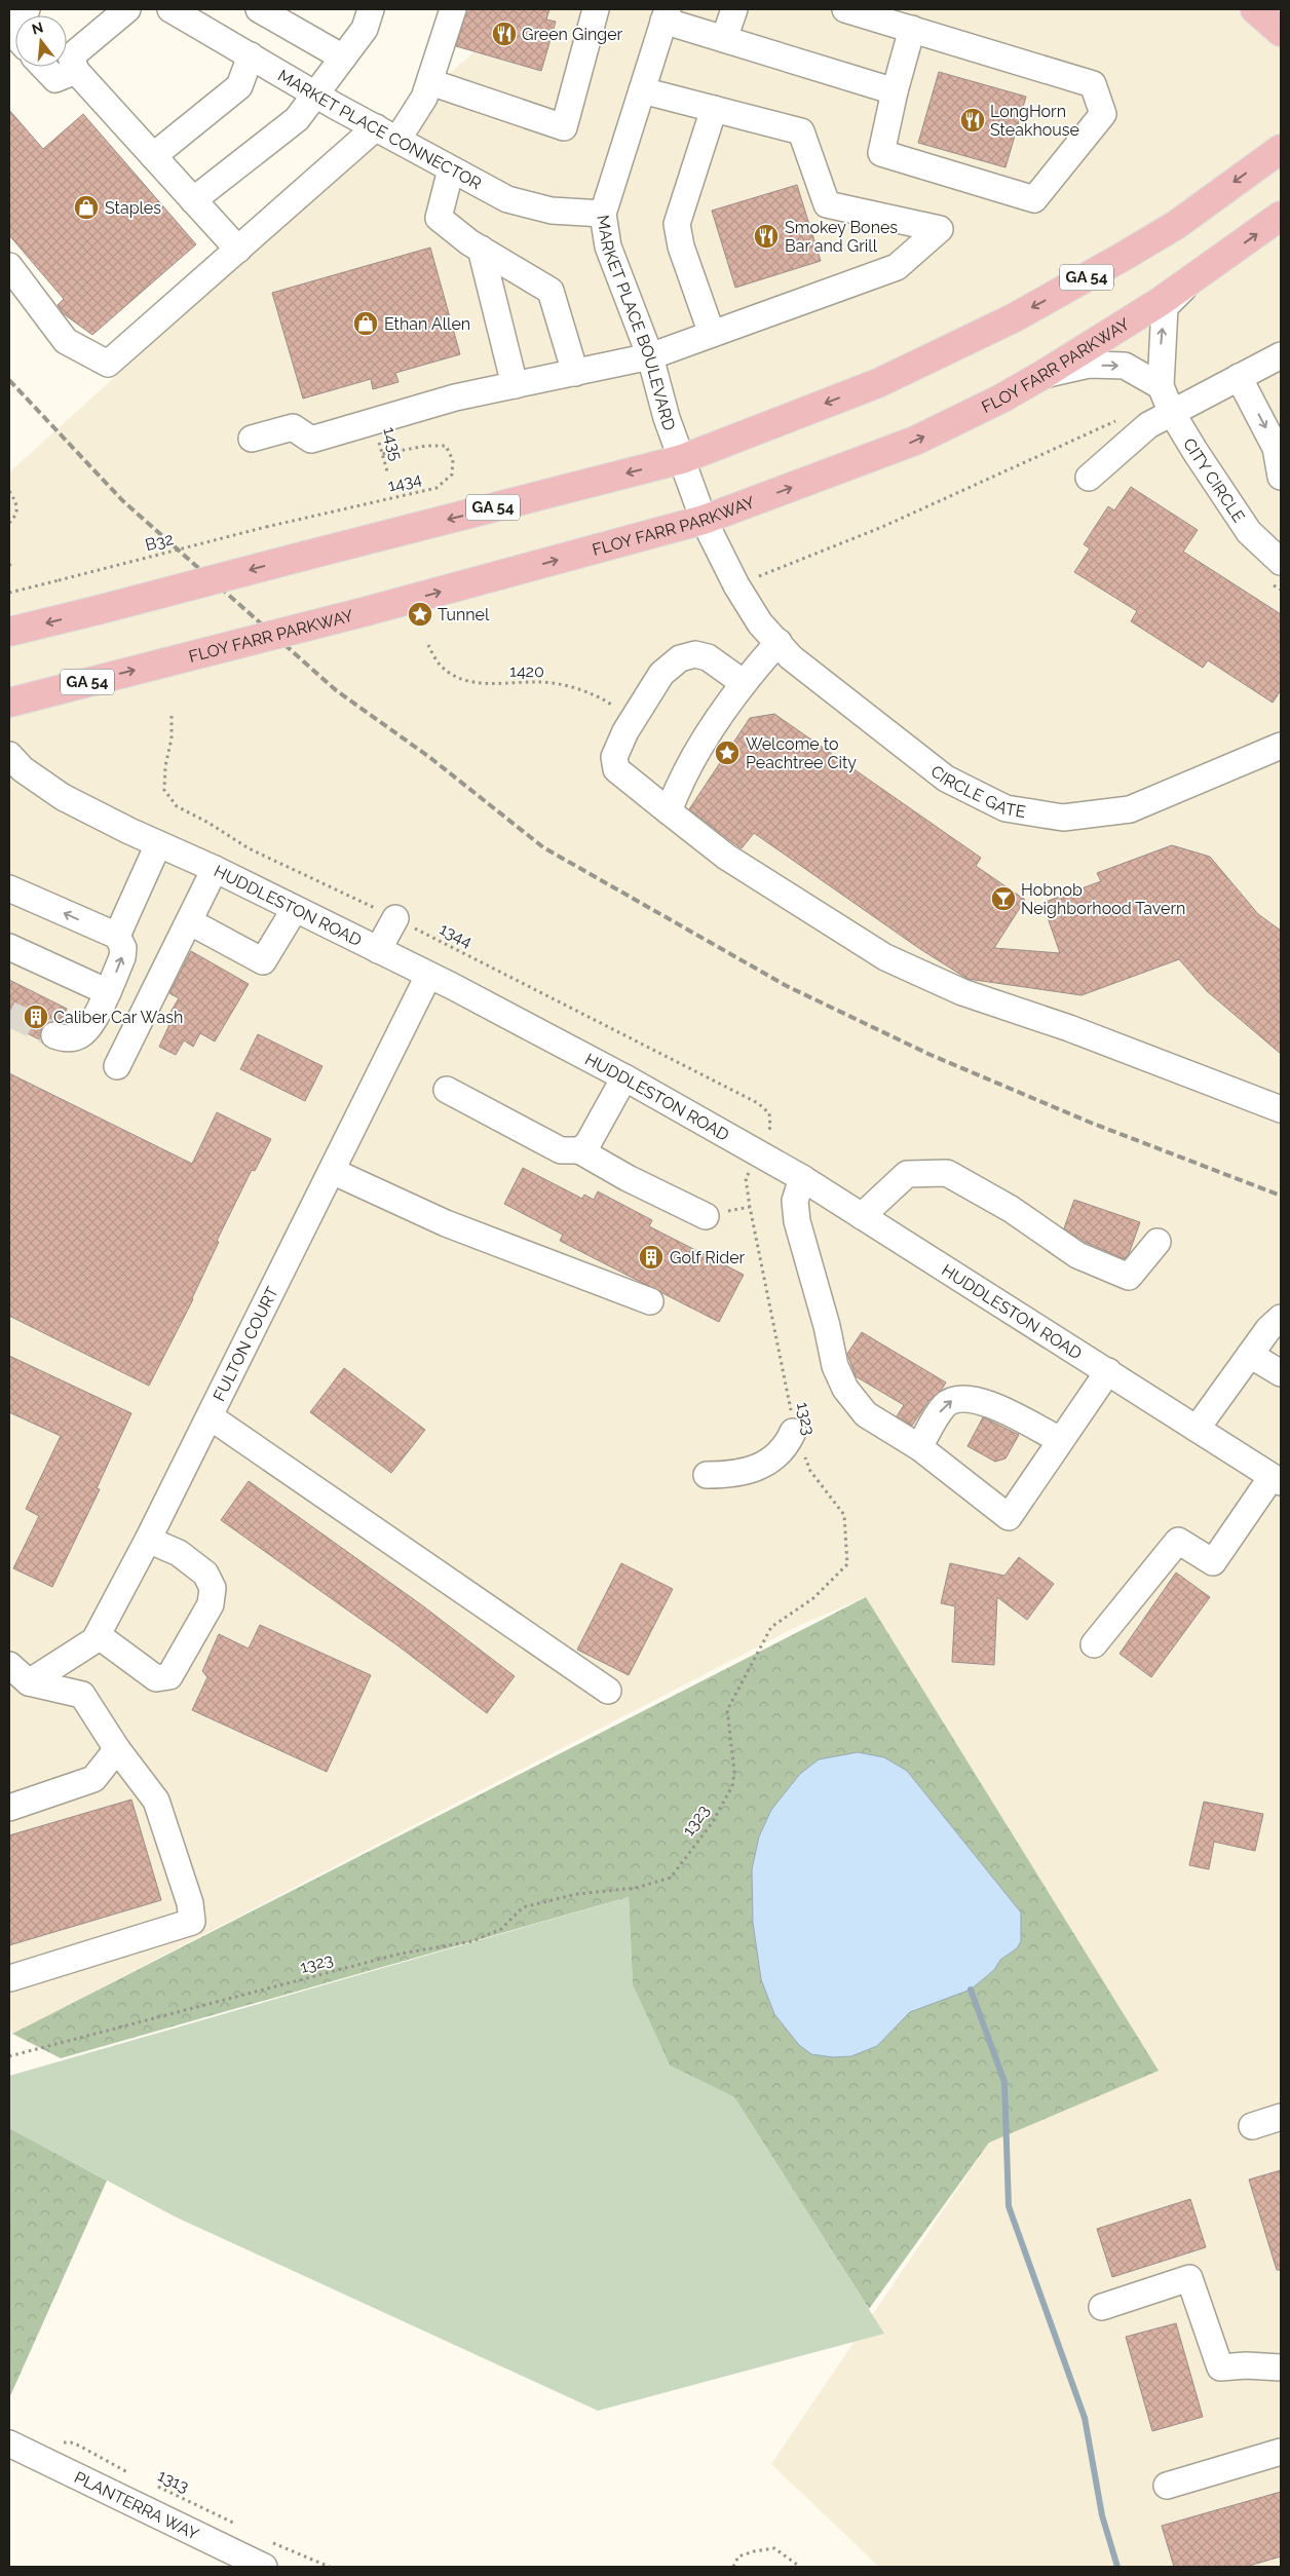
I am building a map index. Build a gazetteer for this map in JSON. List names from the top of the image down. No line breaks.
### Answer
{"streets":{"main road":["GA 54","FLOY FARR PARKWAY"],"street":["MARKET PLACE CONNECTOR","MARKET PLACE BOULEVARD","CITY CIRCLE","CIRCLE GATE","HUDDLESTON ROAD","FULTON COURT","PLANTERRA WAY"],"path":["1435","1434","B32","1420","1344","1323","1313"]},"crossings":[["MARKET PLACE CONNECTOR","MARKET PLACE BOULEVARD"],["GA 54","MARKET PLACE BOULEVARD"],["MARKET PLACE BOULEVARD","FLOY FARR PARKWAY"],["MARKET PLACE BOULEVARD","CIRCLE GATE"],["FLOY FARR PARKWAY","CITY CIRCLE"],["FLOY FARR PARKWAY","CIRCLE GATE"],["1435","1434"],["1434","B32"],["HUDDLESTON ROAD","1344"],["HUDDLESTON ROAD","FULTON COURT"],["HUDDLESTON ROAD","1323"],["1344","1323"]],"places":{"restaurant":["Green Ginger","LongHorn Steakhouse","Smokey Bones Bar and Grill"],"shop":["Staples","Ethan Allen"],"place":["Tunnel","Welcome to Peachtree City"],"bar":["Hobnob Neighborhood Tavern"],"building":["Caliber Car Wash","Golf Rider"]},"north":"top"}
